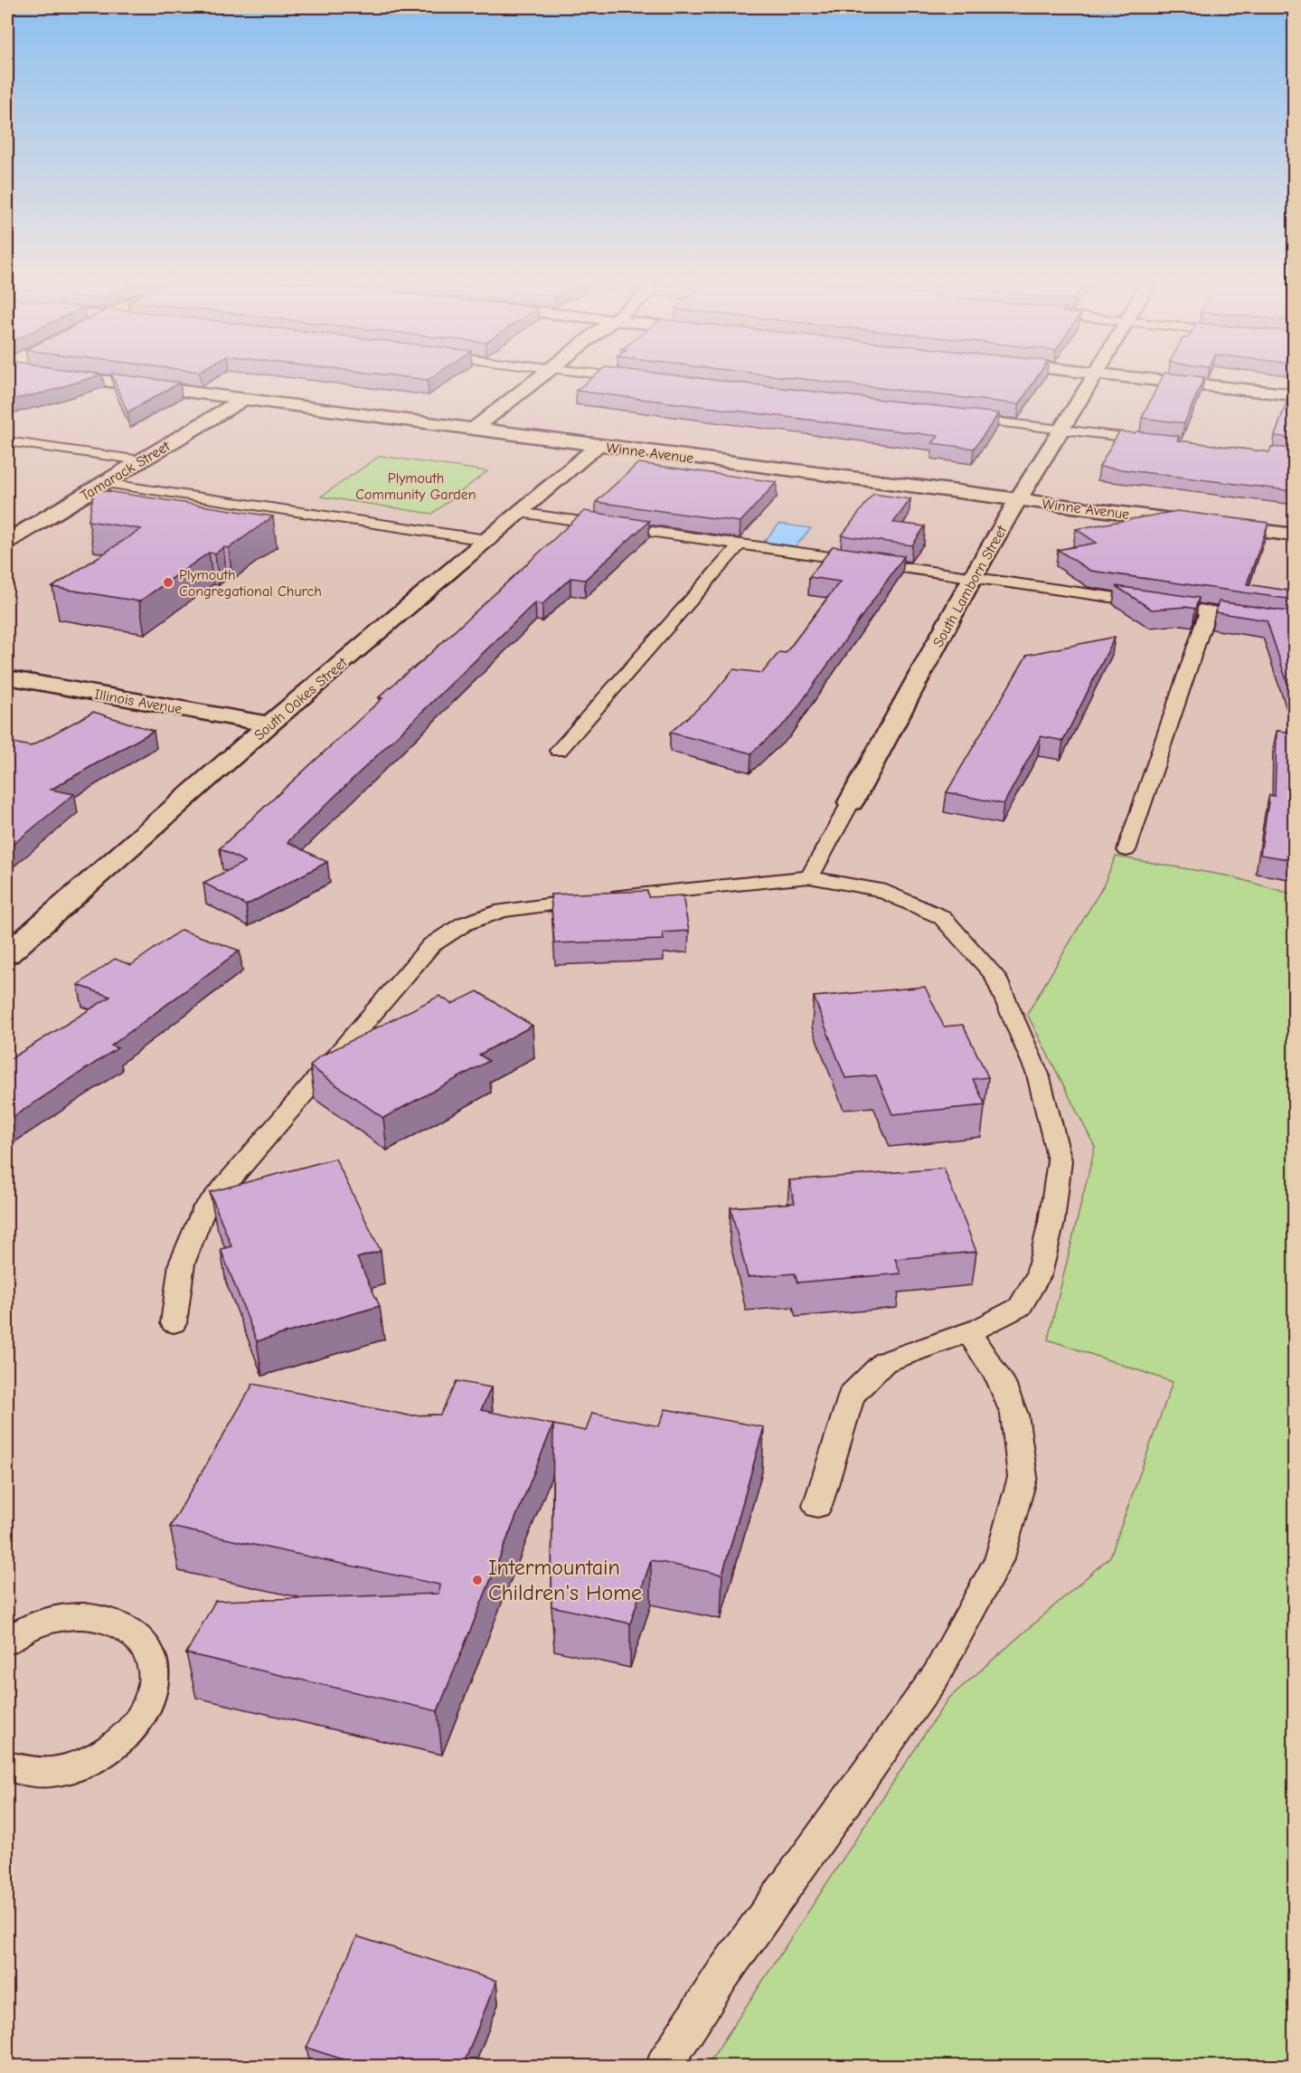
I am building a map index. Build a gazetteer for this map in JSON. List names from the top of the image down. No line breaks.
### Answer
{"streets":{"street":["Winne Avenue","Tamarack Street","South Lamborn Street","South Oakes Street","Illinois Avenue"]},"crossings":[["Winne Avenue","Tamarack Street"],["Winne Avenue","South Lamborn Street"],["Winne Avenue","South Oakes Street"],["South Oakes Street","Illinois Avenue"]],"parks":["Plymouth Community Garden"],"places":["Plymouth Congregational Church","Intermountain Children's Home"]}
